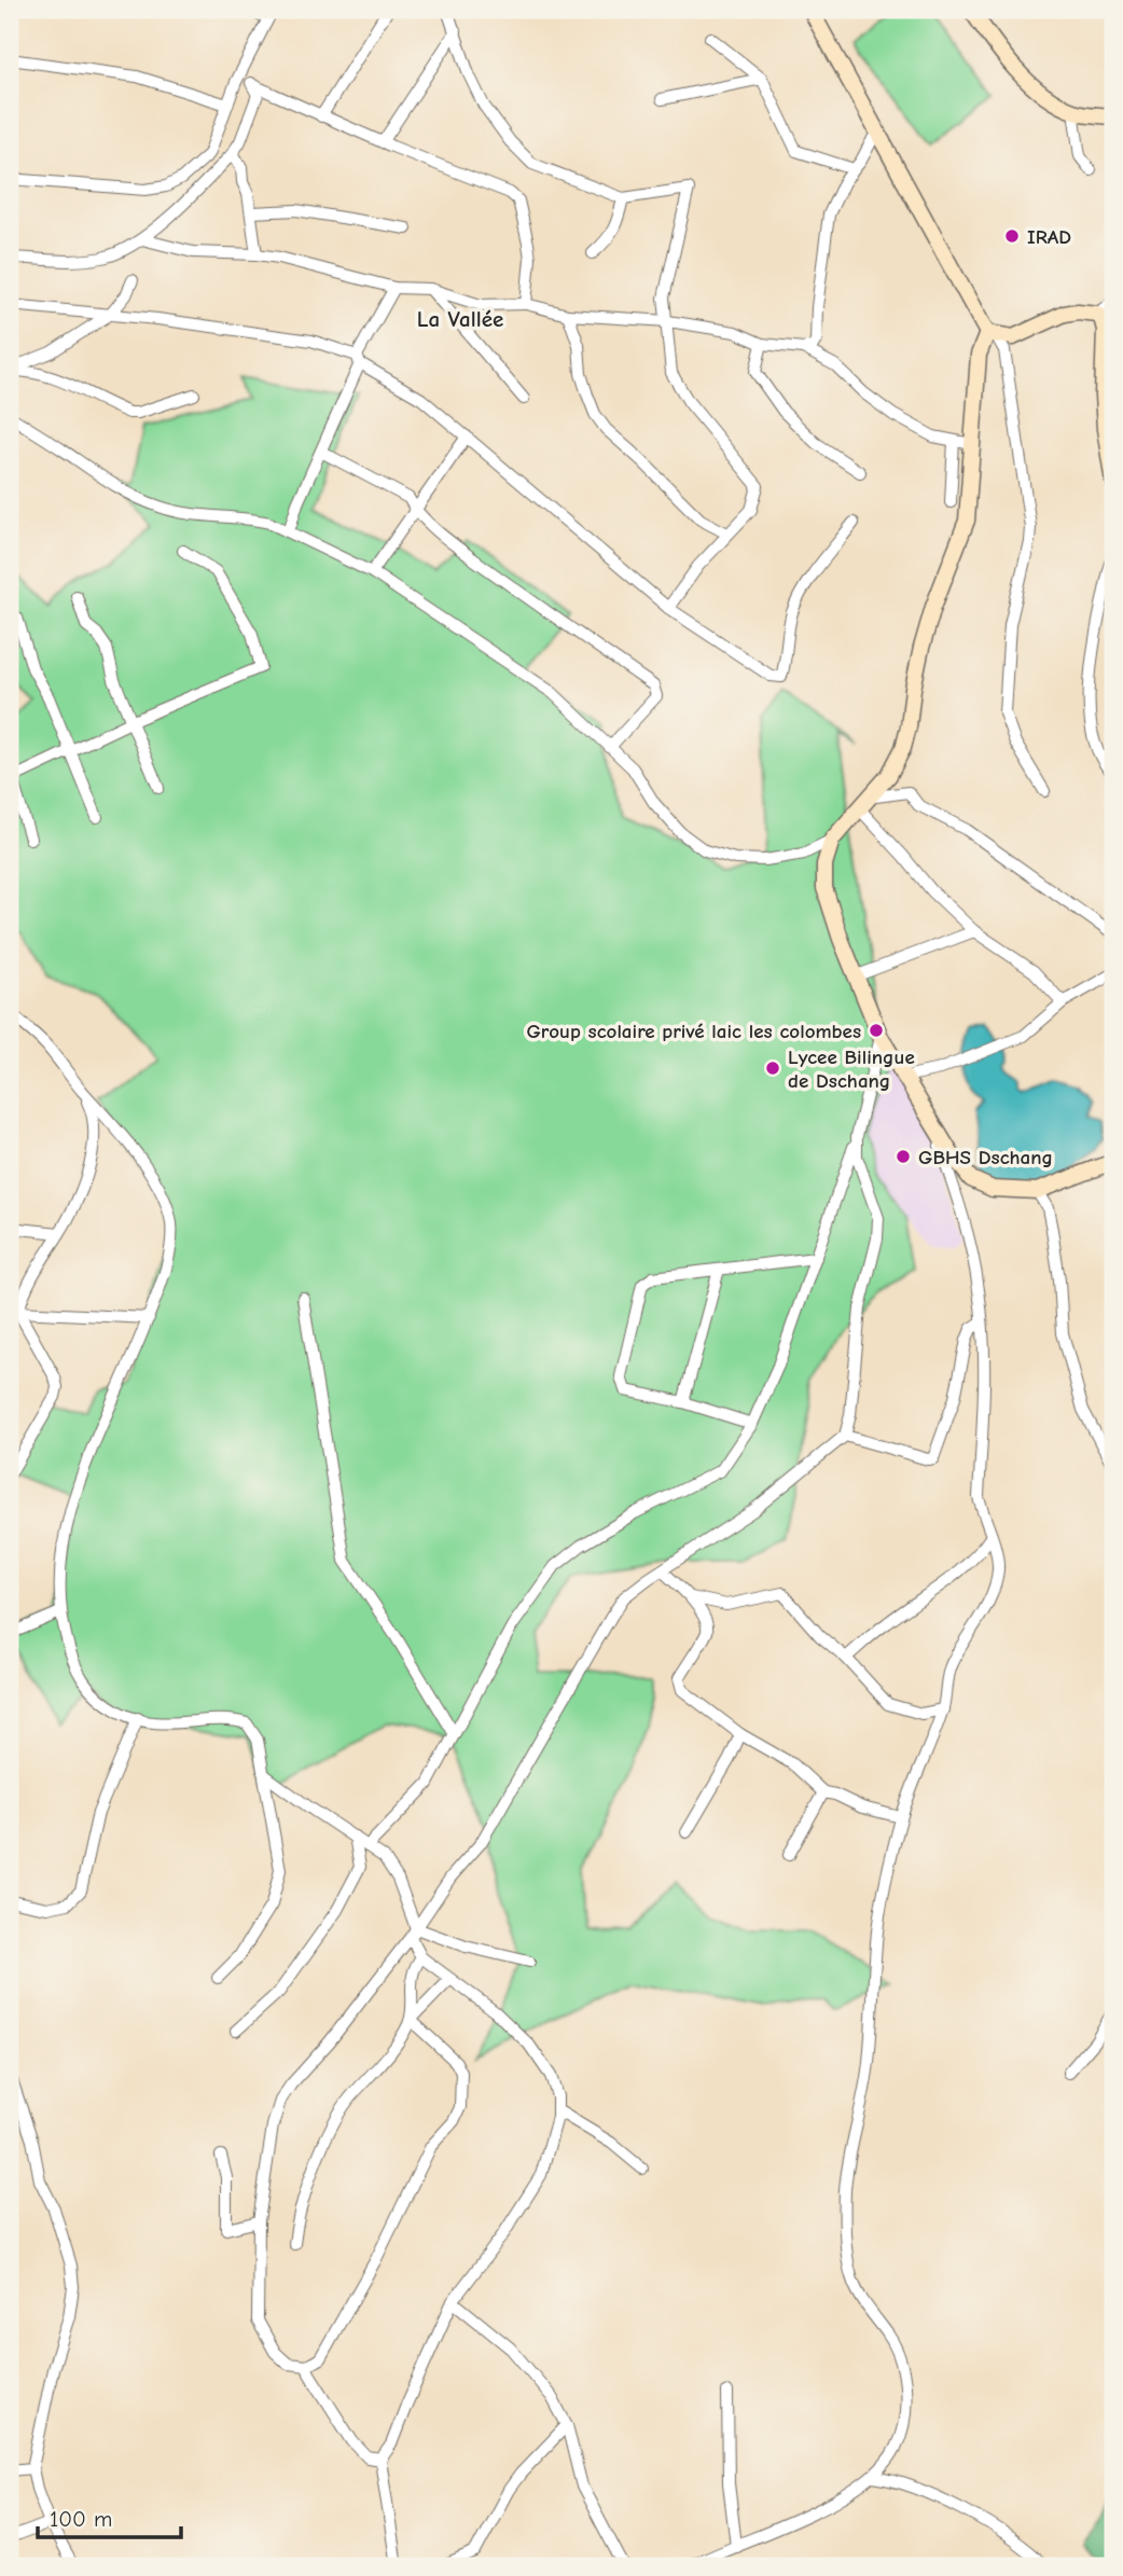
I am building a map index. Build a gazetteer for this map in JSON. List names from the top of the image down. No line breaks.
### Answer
{"districts":["La Vallée"],"places":["IRAD","Group scolaire privé laic les colombes","Lycee Bilingue de Dschang","GBHS Dschang"],"scale_bar":"100 m"}
